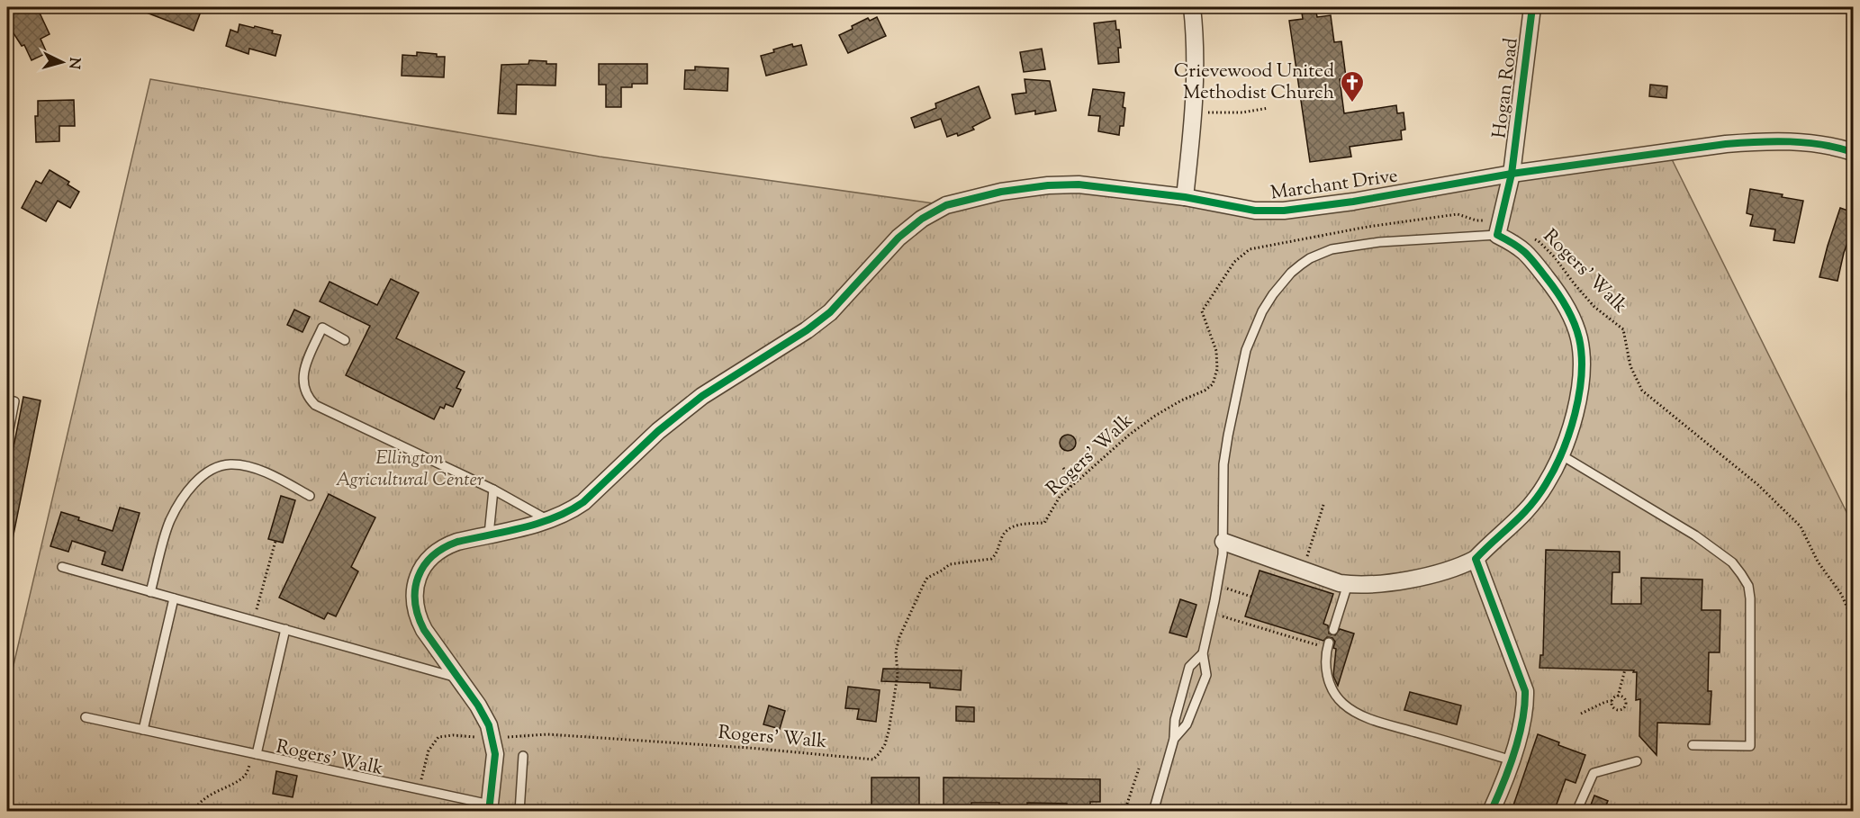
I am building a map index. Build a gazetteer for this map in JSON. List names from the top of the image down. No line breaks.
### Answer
{"streets":{"street":["Hogan Road","Marchant Drive"],"path":["Rogers’ Walk"]},"crossings":[["Hogan Road","Marchant Drive"],["Hogan Road","Rogers’ Walk"],["Marchant Drive","Rogers’ Walk"]],"parks":["Ellington Agricultural Center"],"places":{"church":["Crievewood United Methodist Church"]},"north":"right"}
